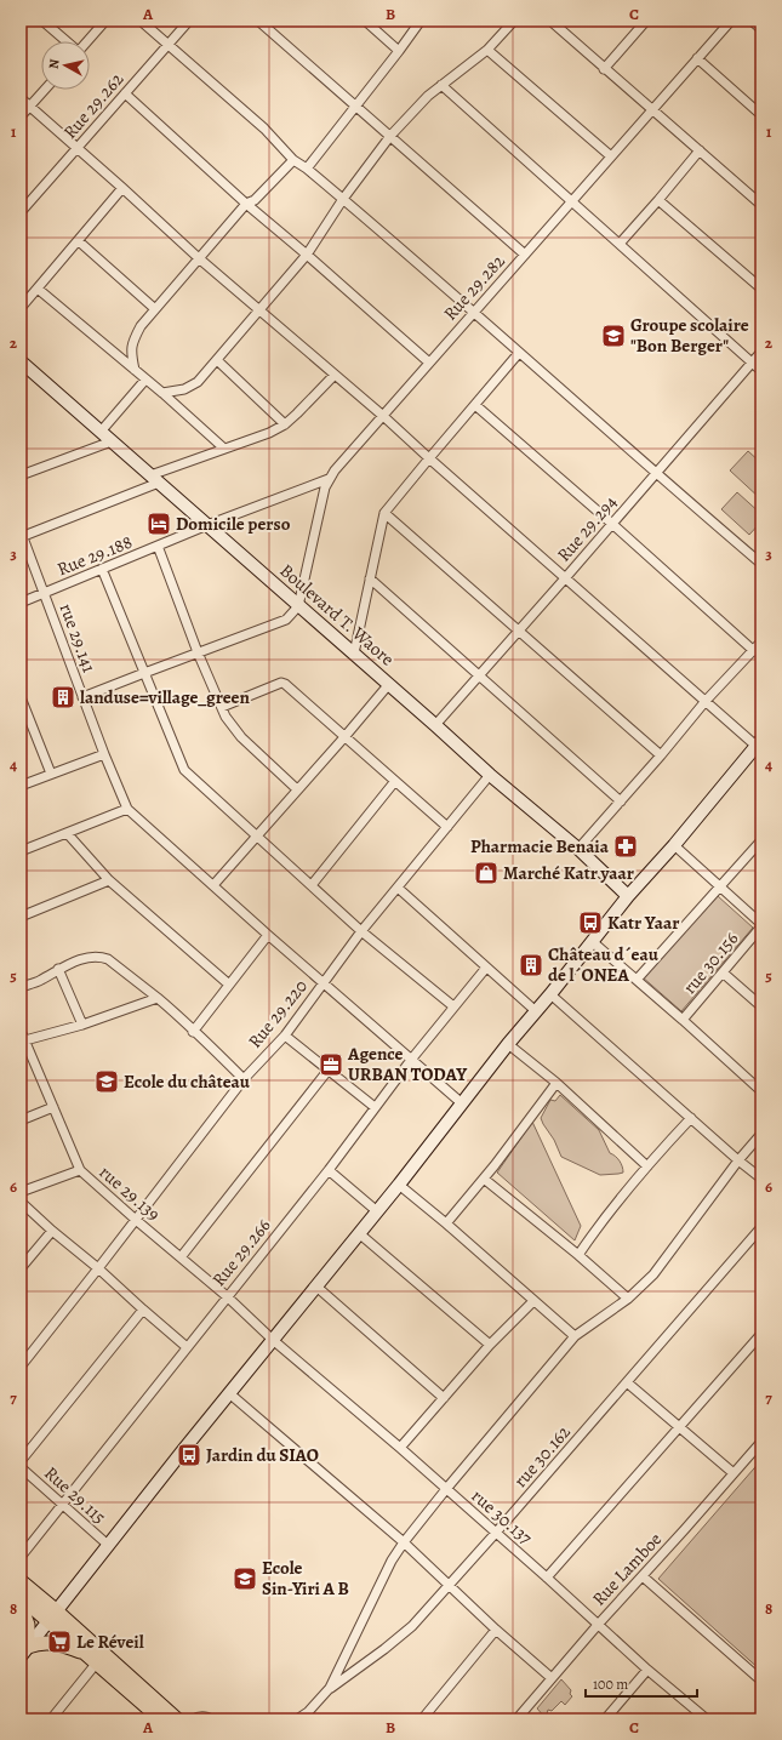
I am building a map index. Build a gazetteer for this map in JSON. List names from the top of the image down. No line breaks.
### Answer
{"streets":{"street":["Rue 29.262","Rue 29.282","Rue 29.294","Rue 29.188","Boulevard T. Waore","rue 29.141","rue 30.156","Rue 29.220","rue 29.139","Rue 29.266","rue 30.162","Rue 29.115","rue 30.137","Rue Lamboe"]},"crossings":[["Rue 29.282","Rue 29.188"],["Rue 29.282","Boulevard T. Waore"],["Rue 29.294","Boulevard T. Waore"],["Rue 29.188","Boulevard T. Waore"],["Rue 29.188","rue 29.141"],["Boulevard T. Waore","Rue 29.220"],["Rue 29.220","rue 29.139"],["rue 29.139","Rue 29.266"],["rue 29.139","rue 30.137"],["Rue 29.266","Rue 29.115"],["rue 30.162","rue 30.137"],["rue 30.137","Rue Lamboe"]],"places":{"school or university":["Groupe scolaire \"Bon Berger\"","Ecole du château","Ecole Sin-Yiri A B"],"hotel":["Domicile perso"],"building":["landuse=village_green","Château d´eau de l´ONEA"],"pharmacy":["Pharmacie Benaia"],"shop":["Marché Katr yaar"],"bus stop":["Katr Yaar","Jardin du SIAO"],"office":["Agence URBAN TODAY"],"supermarket":["Le Réveil"]},"scale_bar":"100 m","north":"left","grid":{"columns":["A","B","C"],"rows":["1","2","3","4","5","6","7","8"]}}
